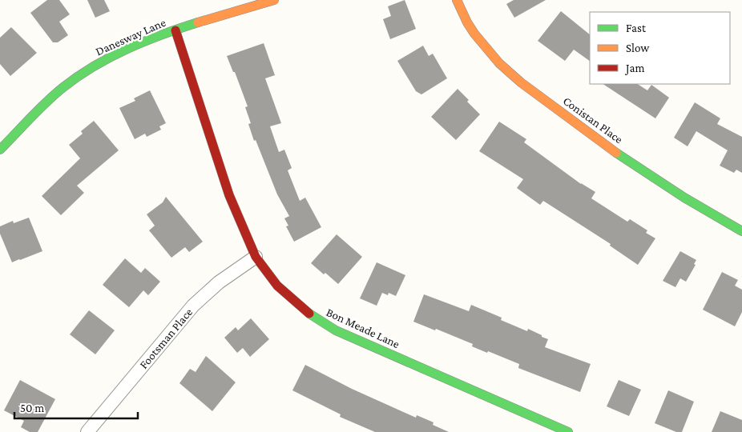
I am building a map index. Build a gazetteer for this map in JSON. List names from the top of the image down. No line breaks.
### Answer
{"streets":{"street":["Danesway Lane","Conistan Place","Bon Meade Lane","Footsman Place"]},"crossings":[["Danesway Lane","Bon Meade Lane"],["Bon Meade Lane","Footsman Place"]],"legend":["Fast","Slow","Jam"],"scale_bar":"50 m"}
